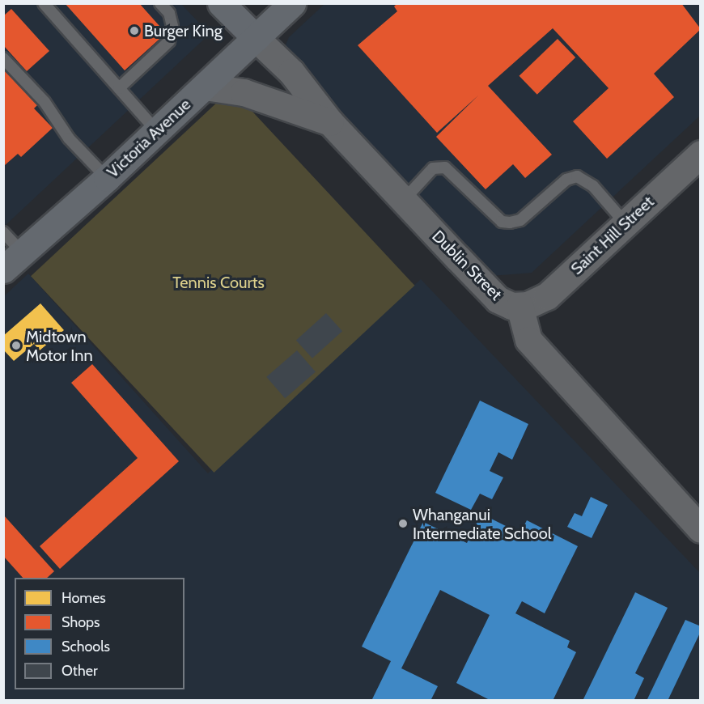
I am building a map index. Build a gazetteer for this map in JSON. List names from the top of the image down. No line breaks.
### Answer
{"streets":{"main road":["Victoria Avenue","Dublin Street"],"street":["Saint Hill Street"]},"crossings":[["Victoria Avenue","Dublin Street"],["Saint Hill Street","Dublin Street"]],"parks":["Tennis Courts"],"places":["Burger King","Midtown Motor Inn","Whanganui Intermediate School"],"legend":["Homes","Shops","Schools","Other"]}
